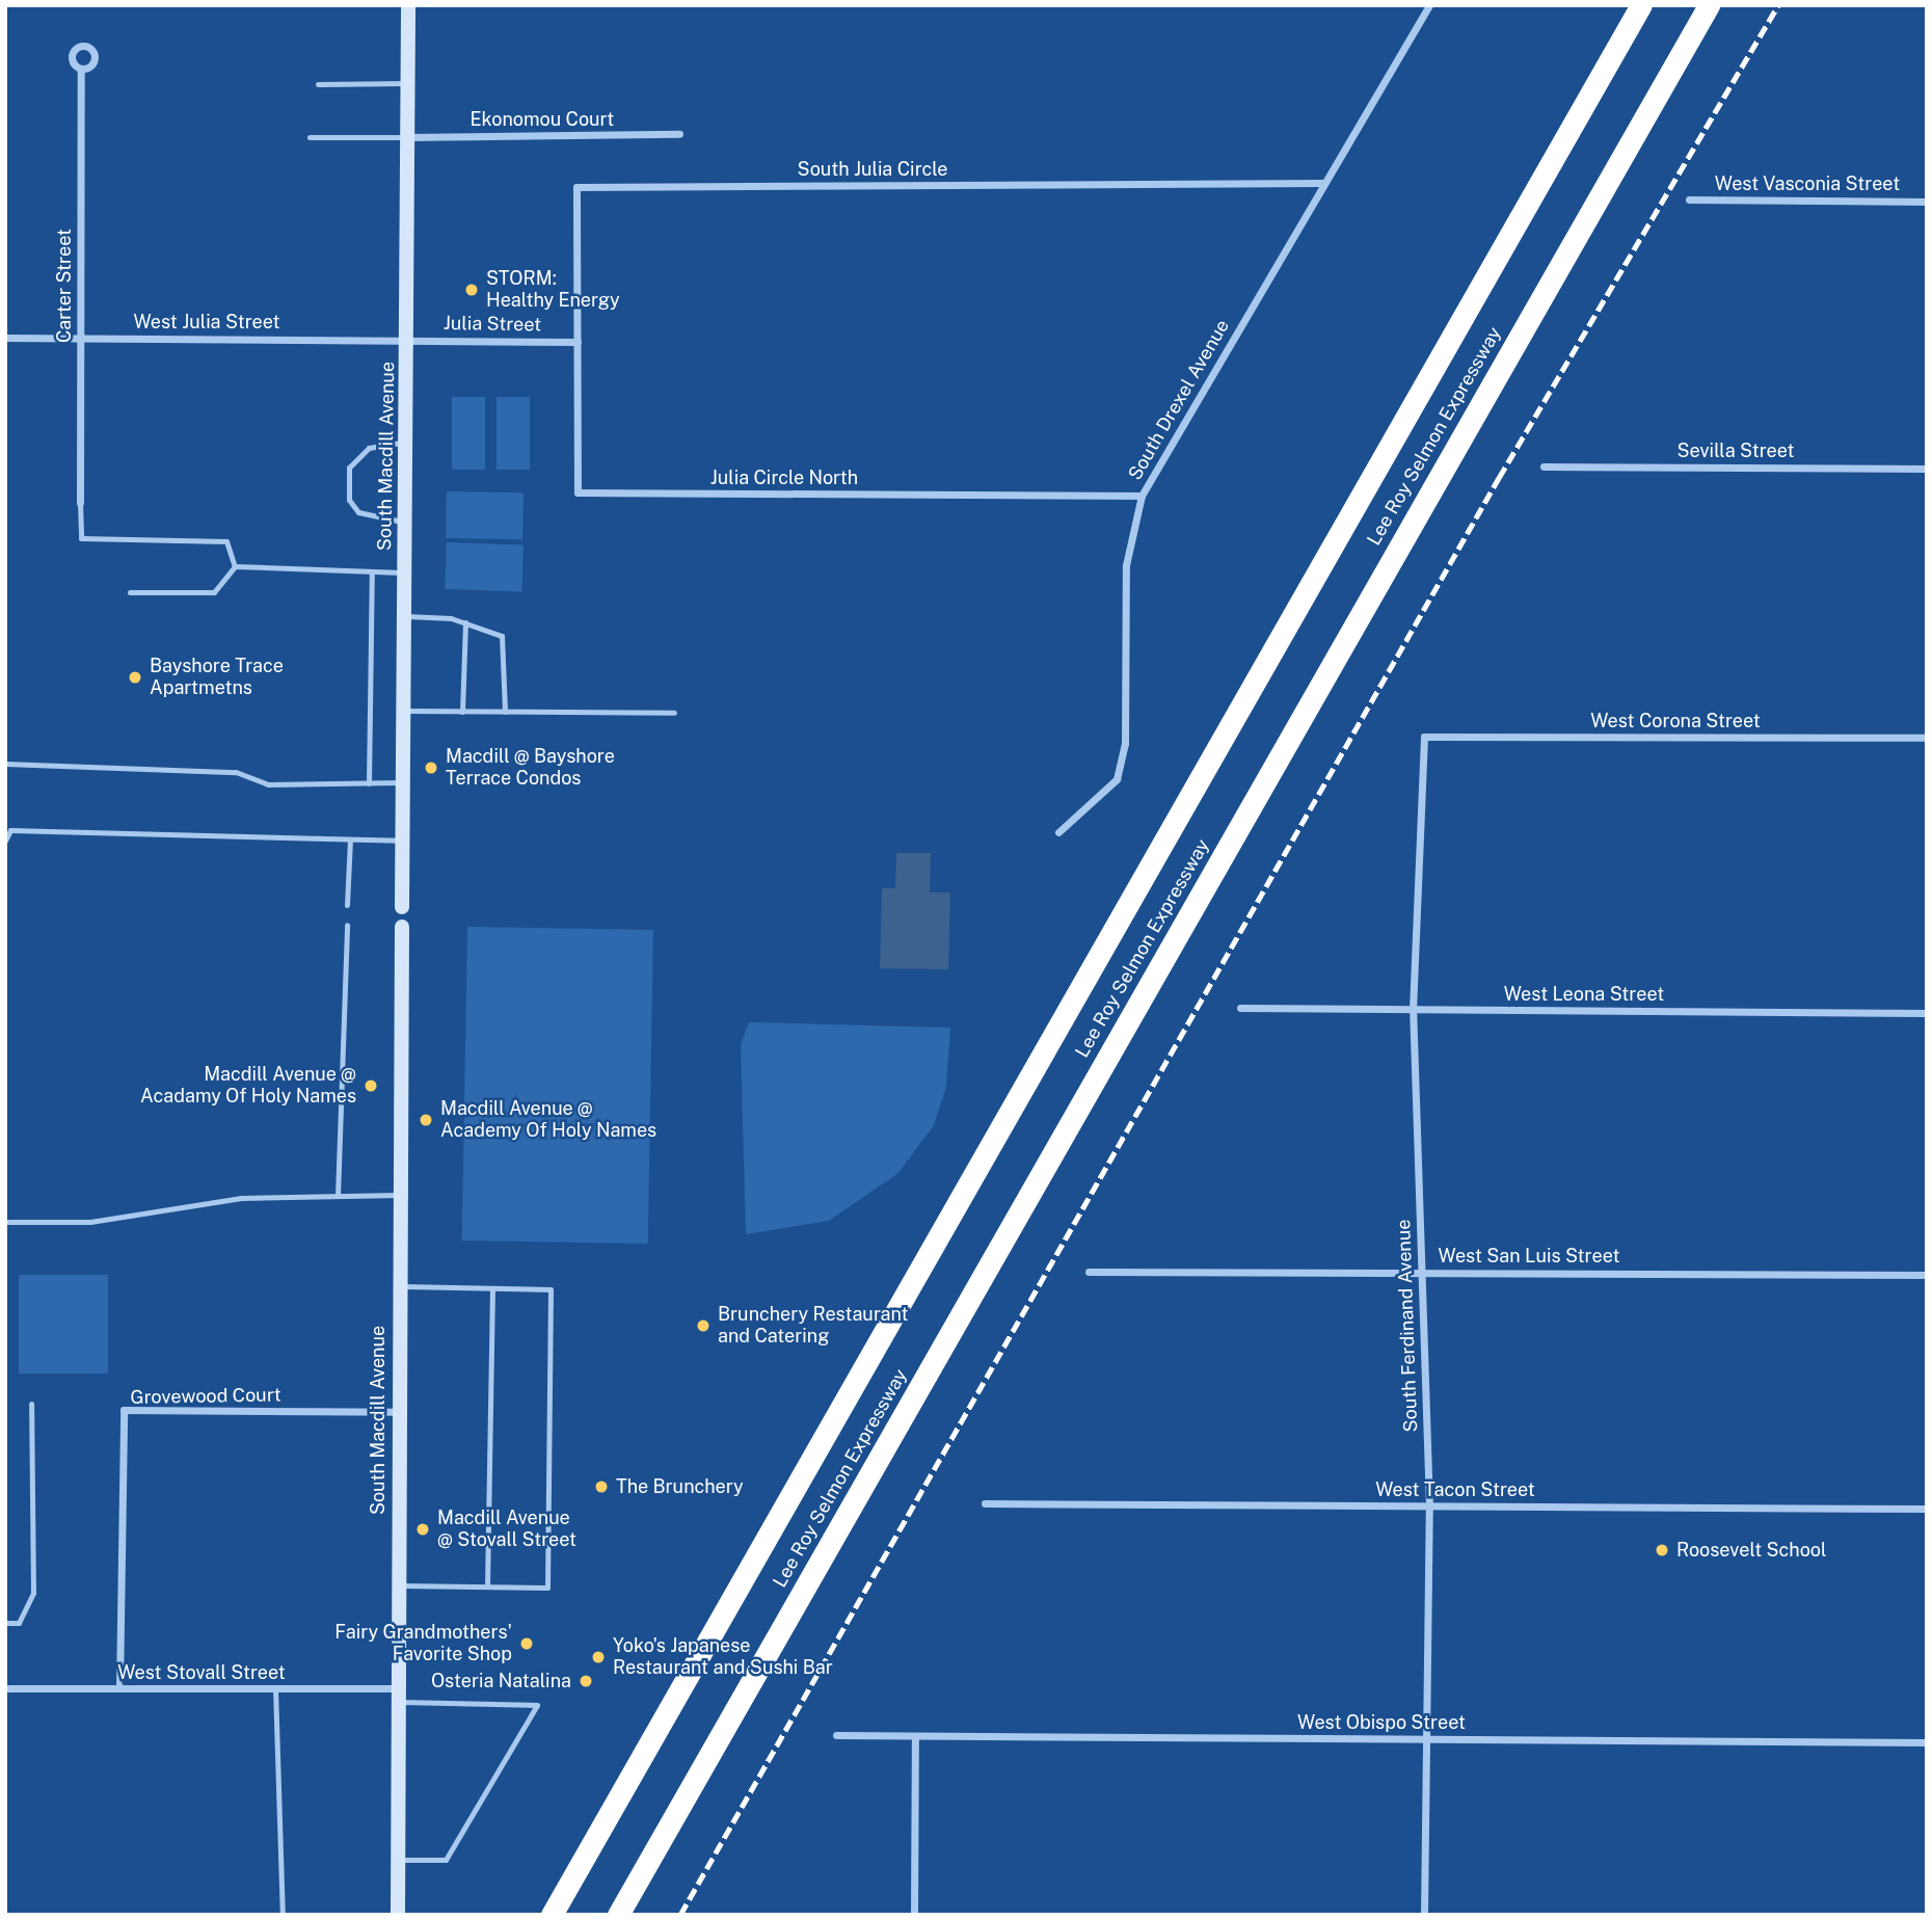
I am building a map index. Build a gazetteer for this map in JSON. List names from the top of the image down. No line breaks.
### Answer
{"streets":{"highway":["Lee Roy Selmon Expressway"],"street":["Ekonomou Court","South Julia Circle","West Vasconia Street","Carter Street","West Julia Street","Julia Street","South Drexel Avenue","Sevilla Street","South Macdill Avenue","Julia Circle North","West Corona Street","West Leona Street","West San Luis Street","South Ferdinand Avenue","Grovewood Court","West Tacon Street","West Stovall Street","West Obispo Street"]},"crossings":[["Ekonomou Court","South Macdill Avenue"],["South Julia Circle","Julia Street"],["South Julia Circle","South Drexel Avenue"],["South Julia Circle","Julia Circle North"],["Carter Street","West Julia Street"],["West Julia Street","Julia Street"],["West Julia Street","South Macdill Avenue"],["Julia Street","South Macdill Avenue"],["Julia Street","Julia Circle North"],["South Drexel Avenue","Julia Circle North"],["South Macdill Avenue","Grovewood Court"],["South Macdill Avenue","West Stovall Street"],["West Corona Street","South Ferdinand Avenue"],["West Leona Street","South Ferdinand Avenue"],["West San Luis Street","South Ferdinand Avenue"],["South Ferdinand Avenue","West Tacon Street"],["South Ferdinand Avenue","West Obispo Street"],["Grovewood Court","West Stovall Street"]],"places":["STORM: Healthy Energy","Bayshore Trace Apartmetns","Macdill @ Bayshore Terrace Condos","Macdill Avenue @ Acadamy Of Holy Names","Macdill Avenue @ Academy Of Holy Names","Brunchery Restaurant and Catering","The Brunchery","Macdill Avenue @ Stovall Street","Roosevelt School","Fairy Grandmothers' Favorite Shop","Yoko's Japanese Restaurant and Sushi Bar","Osteria Natalina"]}
